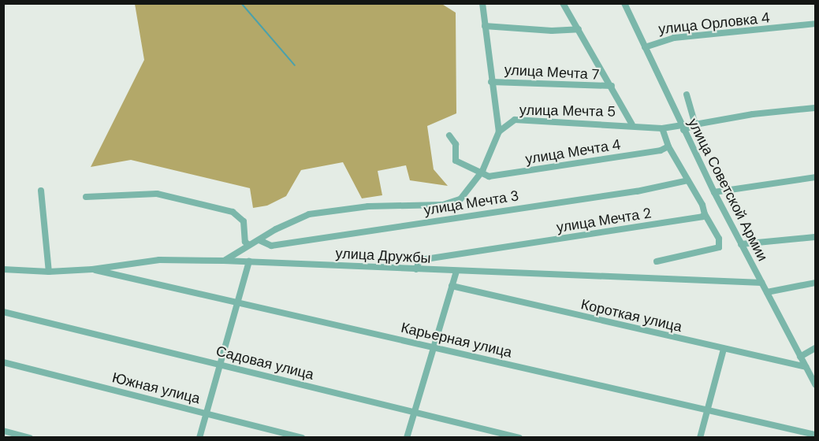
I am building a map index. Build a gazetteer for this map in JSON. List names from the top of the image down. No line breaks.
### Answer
{"streets":{"street":["улица Орловка 4","улица Мечта 7","улица Мечта 5","улица Мечта 4","улица Советской Армии","улица Мечта 3","улица Мечта 2","улица Дружбы","Короткая улица","Карьерная улица","Садовая улица","Южная улица"]},"crossings":[["улица Орловка 4","улица Советской Армии"],["улица Мечта 5","улица Советской Армии"],["улица Советской Армии","улица Дружбы"],["улица Советской Армии","Короткая улица"],["улица Мечта 2","улица Дружбы"],["улица Дружбы","Карьерная улица"]]}
